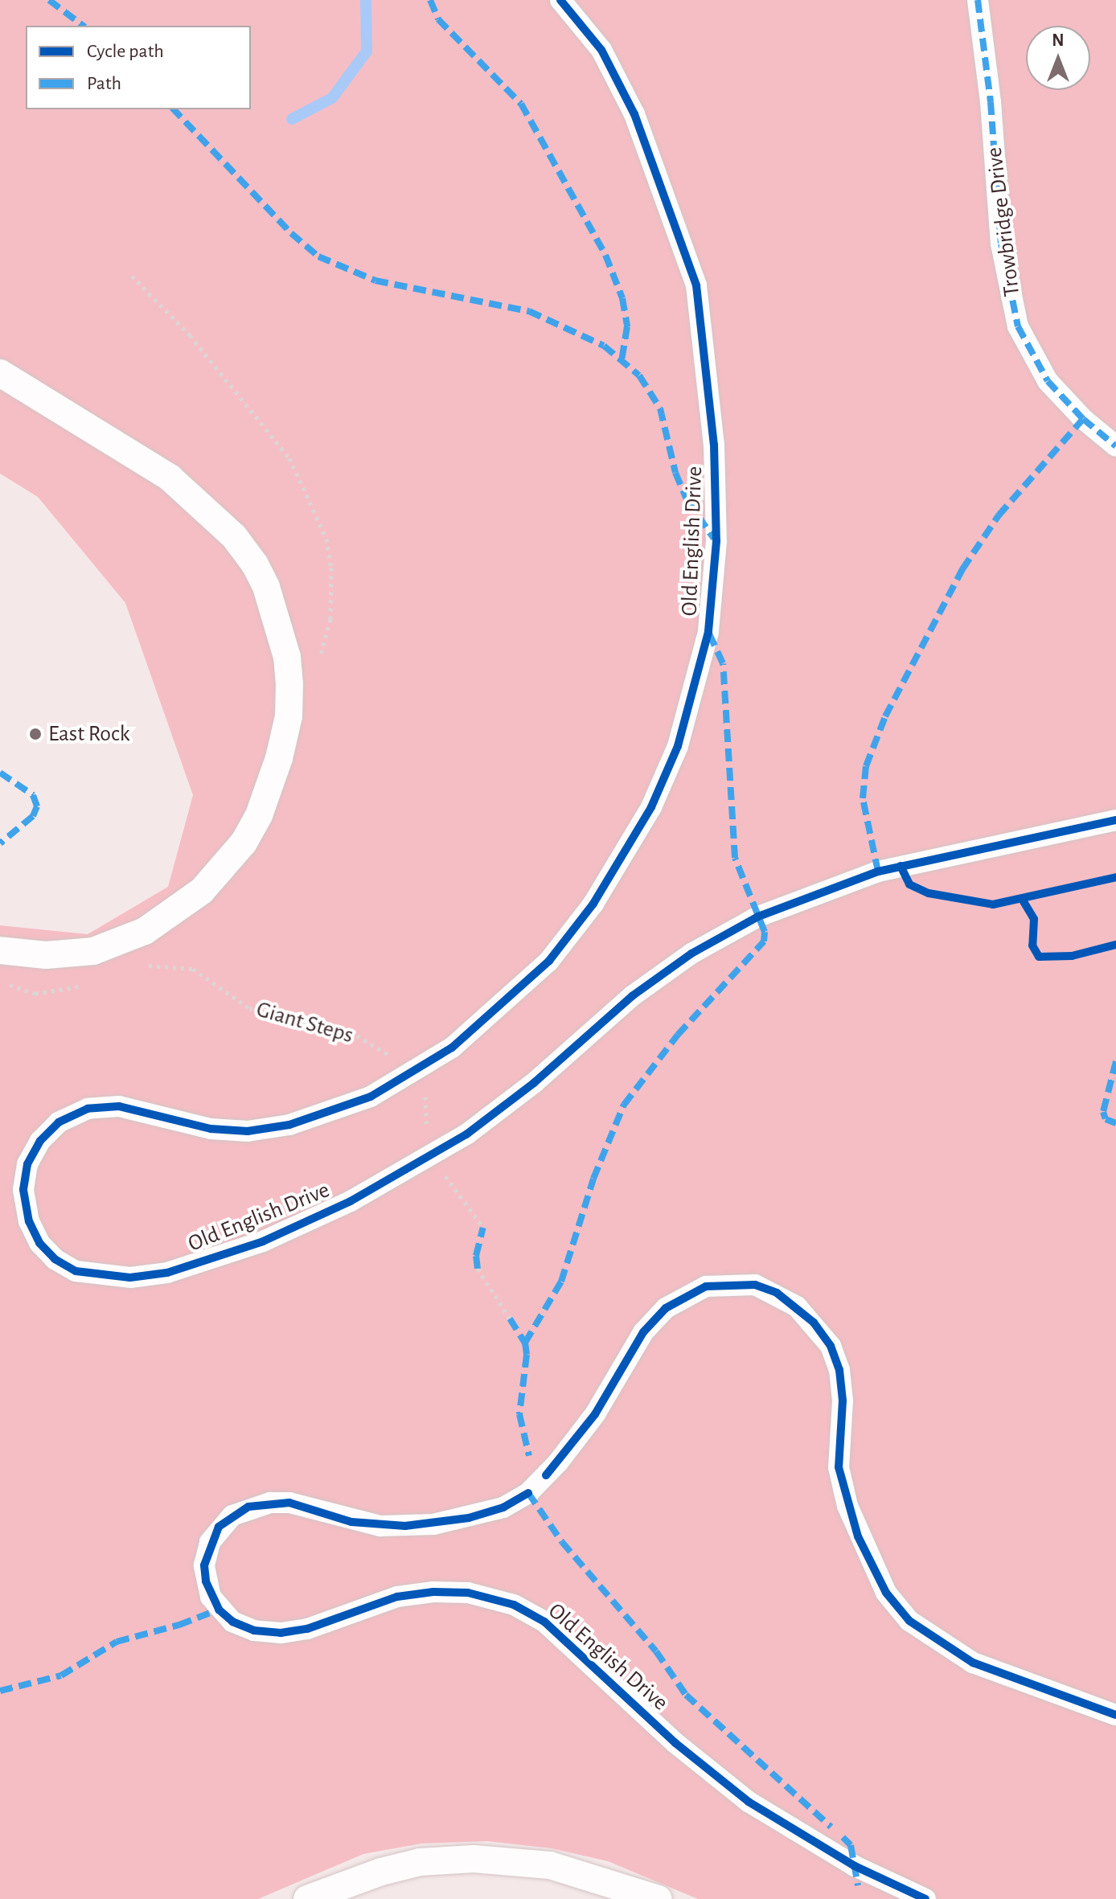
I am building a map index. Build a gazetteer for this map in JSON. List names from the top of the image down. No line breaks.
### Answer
{"streets":{"street":["Trowbridge Drive","Old English Drive"],"path":["Giant Steps"]},"places":["East Rock"],"legend":["Cycle path","Path"],"north":"top"}
